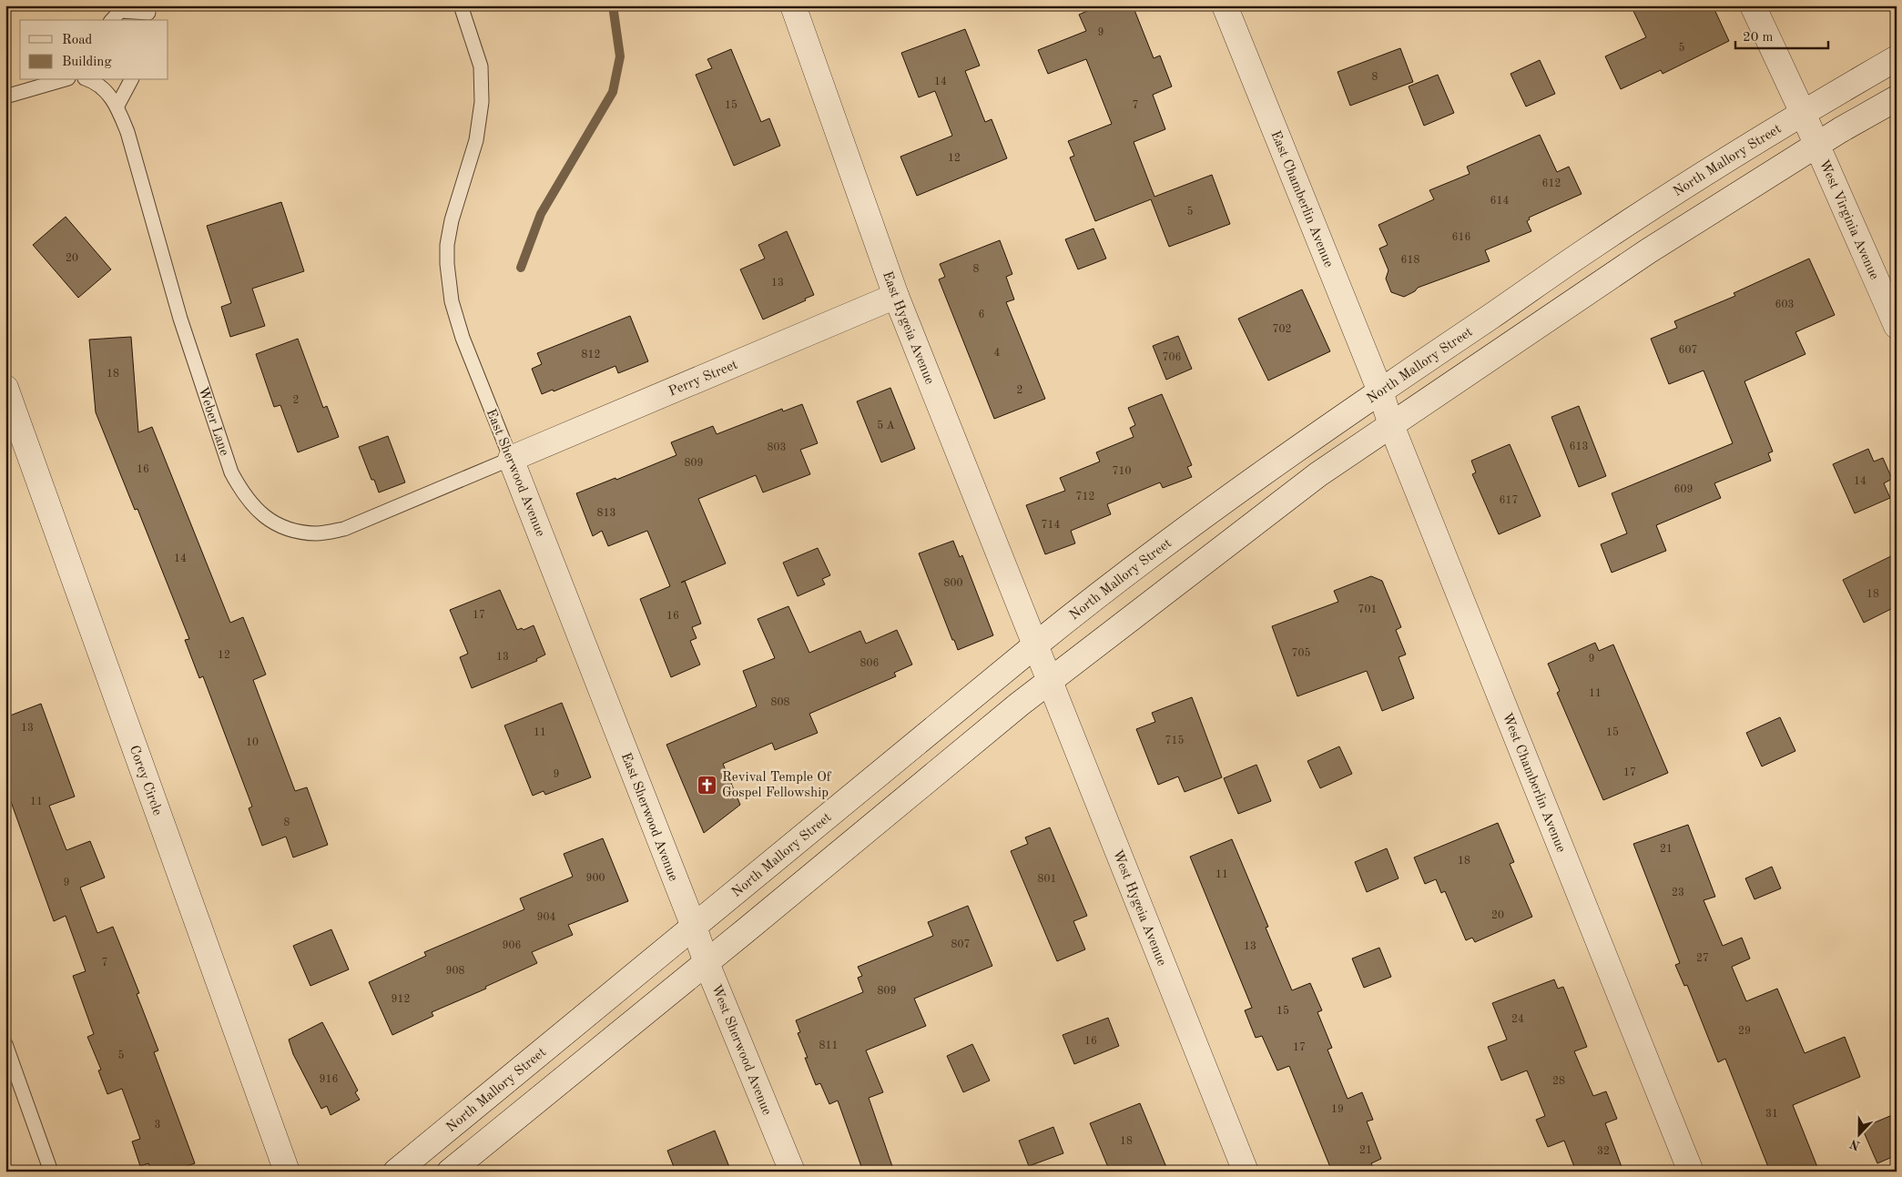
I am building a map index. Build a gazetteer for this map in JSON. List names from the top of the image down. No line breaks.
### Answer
{"streets":{"street":["North Mallory Street","East Chamberlin Avenue","West Virginia Avenue","East Hygeia Avenue","Perry Street","East Sherwood Avenue","Corey Circle","West Chamberlin Avenue","West Hygeia Avenue","West Sherwood Avenue"],"lane":["Weber Lane"]},"crossings":[["North Mallory Street","East Chamberlin Avenue"],["North Mallory Street","West Virginia Avenue"],["North Mallory Street","East Hygeia Avenue"],["North Mallory Street","East Sherwood Avenue"],["North Mallory Street","West Chamberlin Avenue"],["North Mallory Street","West Hygeia Avenue"],["North Mallory Street","West Sherwood Avenue"],["East Chamberlin Avenue","West Chamberlin Avenue"],["East Hygeia Avenue","Perry Street"],["East Hygeia Avenue","West Hygeia Avenue"],["Perry Street","Weber Lane"],["Perry Street","East Sherwood Avenue"],["Weber Lane","East Sherwood Avenue"],["East Sherwood Avenue","West Sherwood Avenue"]],"places":{"church":["Revival Temple Of Gospel Fellowship"]},"house_numbers":["9","5","8","14","15","7","12","612","614","5","616","20","618","8","13","603","6","702","607","4","812","706","18","2","2","5 A","613","803","809","16","710","14","609","712","617","813","714","14","800","18","701","17","16","705","12","13","9","806","11","808","13","11","15","715","10","17","9","11","8","21","18","11","900","801","9","23","20","904","807","906","13","27","7","908","809","912","15","24","29","16","811","17","5","916","28","19","31","3","18","21","32"],"legend":["Road","Building"],"scale_bar":"20 m","north":"bottom"}
